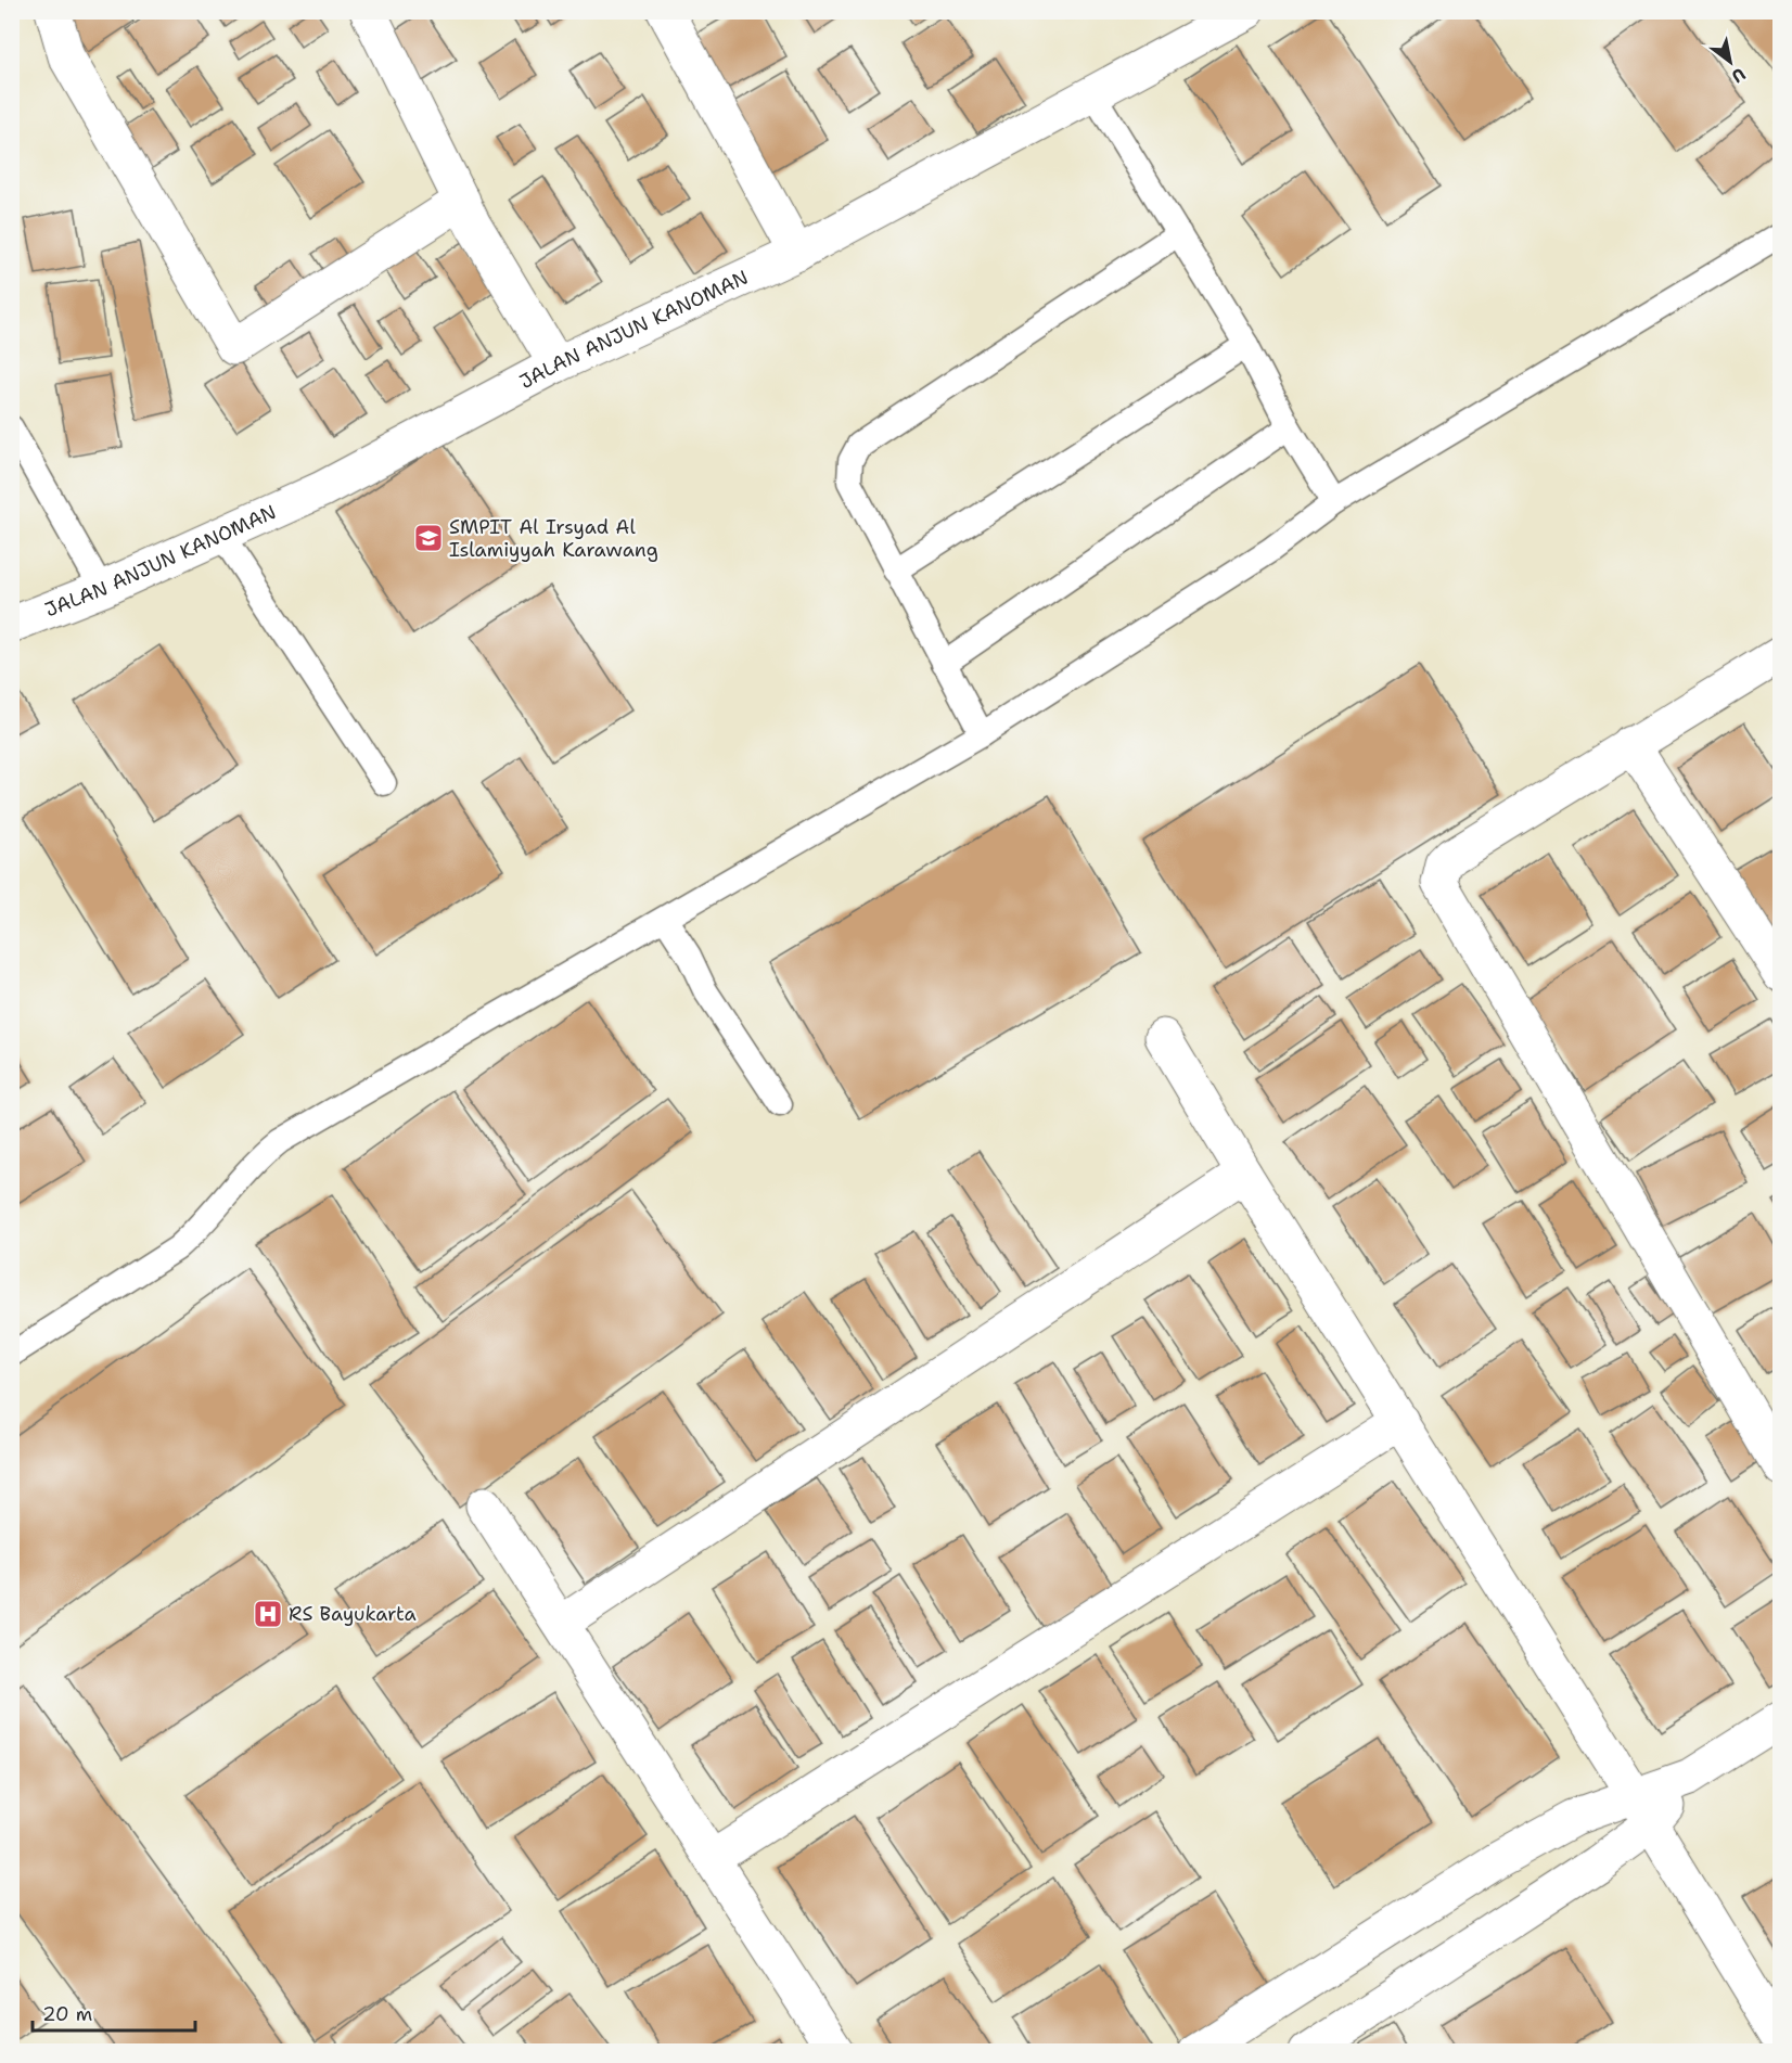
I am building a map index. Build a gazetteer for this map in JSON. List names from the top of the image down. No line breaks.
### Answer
{"streets":{"street":["JALAN ANJUN KANOMAN"]},"places":{"school or university":["SMPIT Al Irsyad Al Islamiyyah Karawang"],"hospital":["RS Bayukarta"]},"scale_bar":"20 m","north":"bottom right"}
